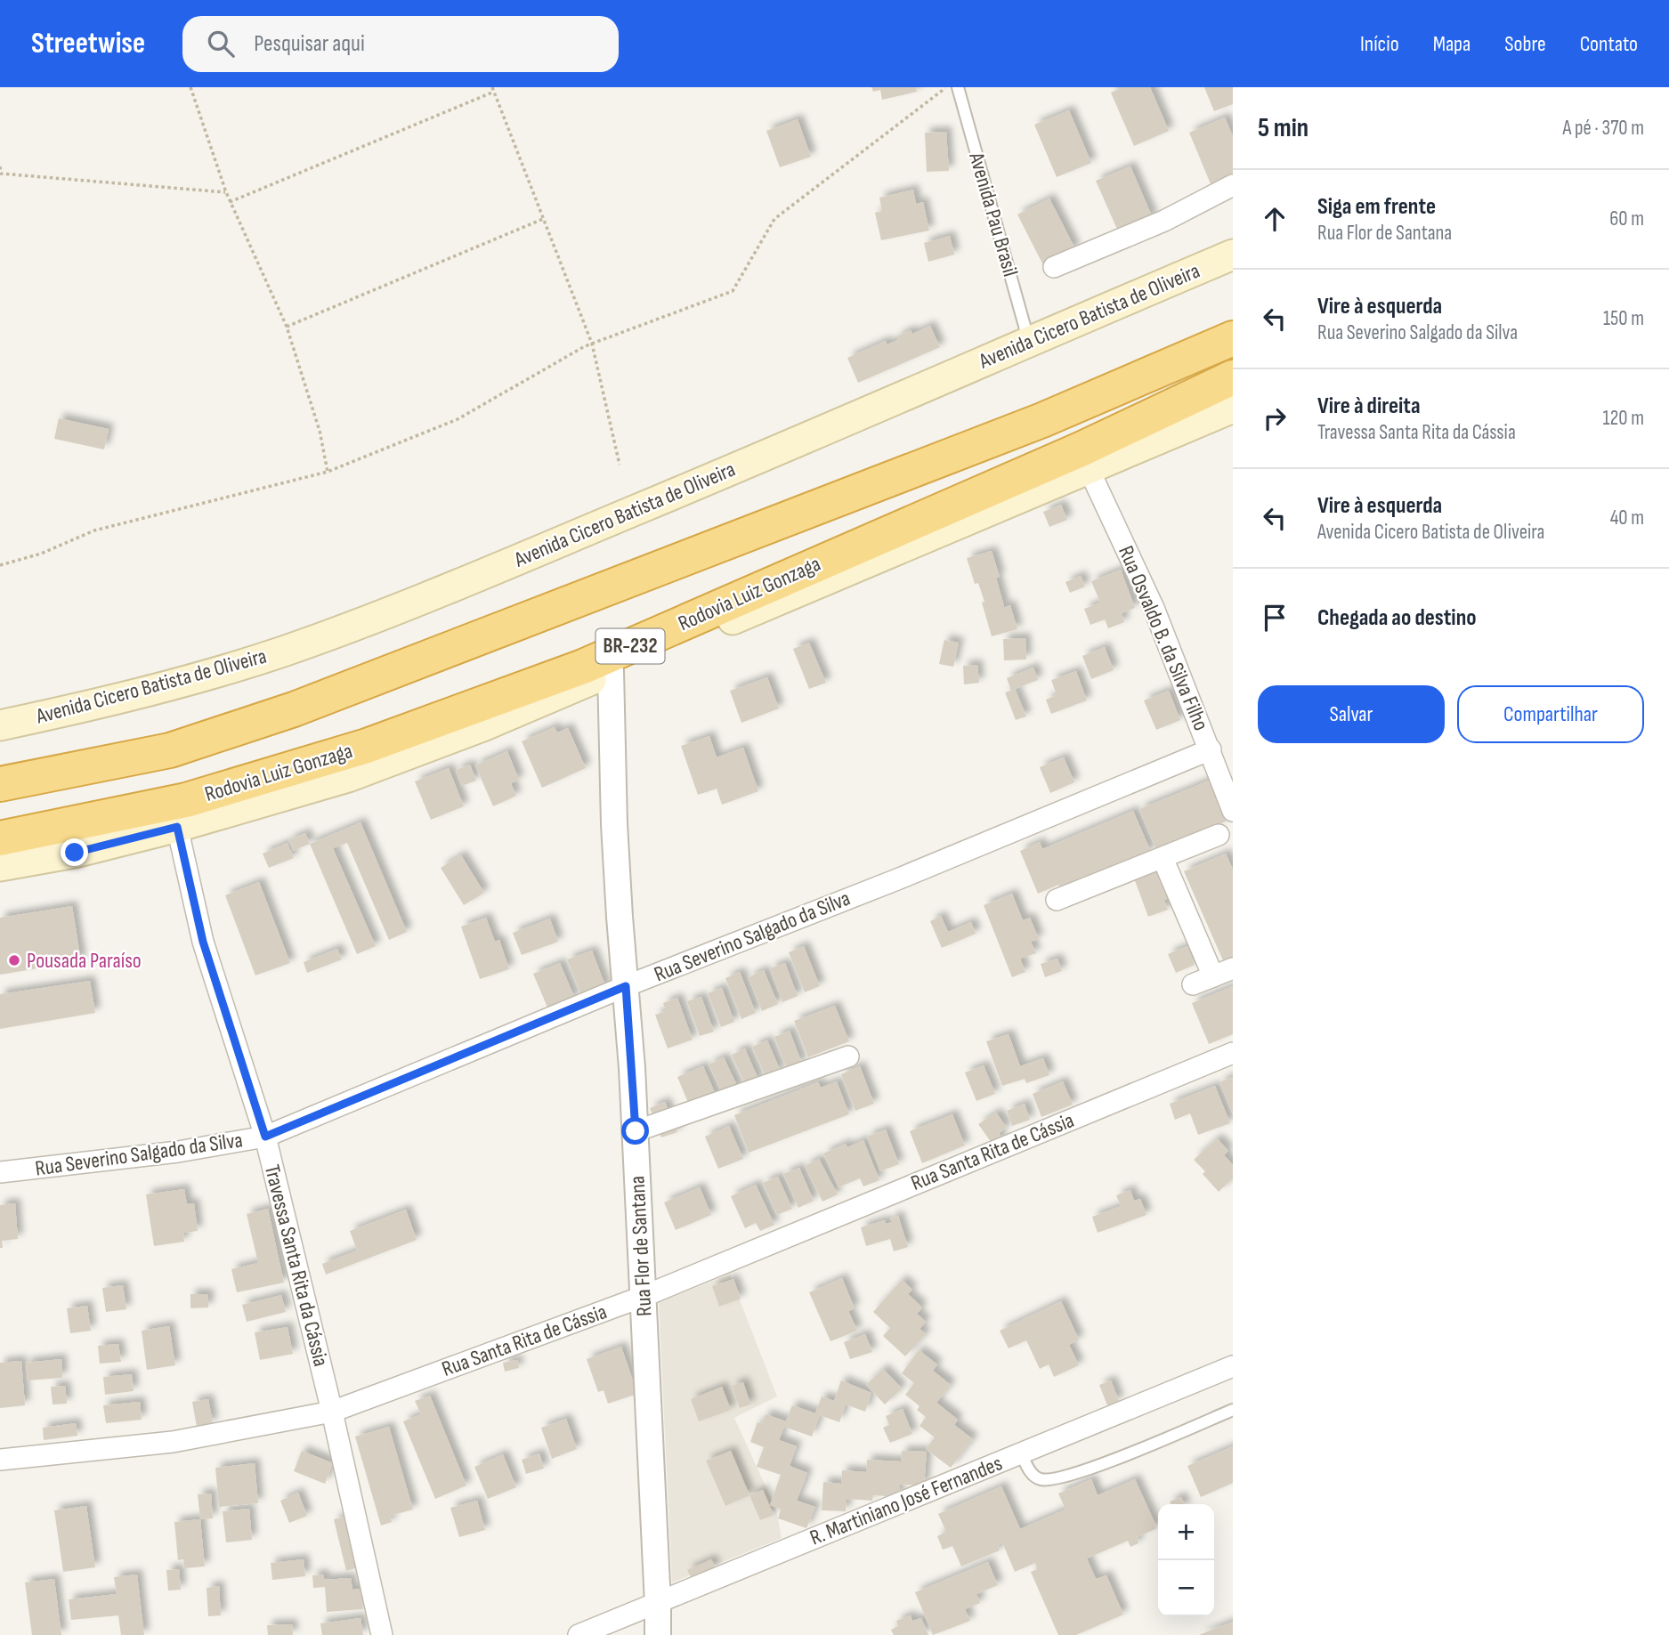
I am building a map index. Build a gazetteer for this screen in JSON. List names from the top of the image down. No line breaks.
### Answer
{"streets":{"highway":["Rodovia Luiz Gonzaga","BR-232"],"main road":["Avenida Cicero Batista de Oliveira"],"street":["Rua Osvaldo B. da Silva Filho","Rua Severino Salgado da Silva","Rua Santa Rita de Cássia","Rua Flor de Santana","Travessa Santa Rita da Cássia","R. Martiniano José Fernandes"],"lane":["Avenida Pau Brasil"]},"crossings":[["Avenida Pau Brasil","Avenida Cicero Batista de Oliveira"],["Rua Osvaldo B. da Silva Filho","Rua Severino Salgado da Silva"],["Rua Severino Salgado da Silva","Rua Flor de Santana"],["Rua Severino Salgado da Silva","Travessa Santa Rita da Cássia"],["Rua Santa Rita de Cássia","Rua Flor de Santana"],["Rua Santa Rita de Cássia","Travessa Santa Rita da Cássia"],["Rua Flor de Santana","R. Martiniano José Fernandes"]],"places":["Pousada Paraíso"],"page":{"header":"Streetwise","search":"Pesquisar aqui","nav":["Início","Mapa","Sobre","Contato"],"heading":["5 min","A pé · 370 m"],"list":[["Siga em frente","Rua Flor de Santana","60 m"],["Vire à esquerda","Rua Severino Salgado da Silva","150 m"],["Vire à direita","Travessa Santa Rita da Cássia","120 m"],["Vire à esquerda","Avenida Cicero Batista de Oliveira","40 m"],"Chegada ao destino"],"buttons":["Salvar","Compartilhar"],"map_buttons":["+","−"]}}
